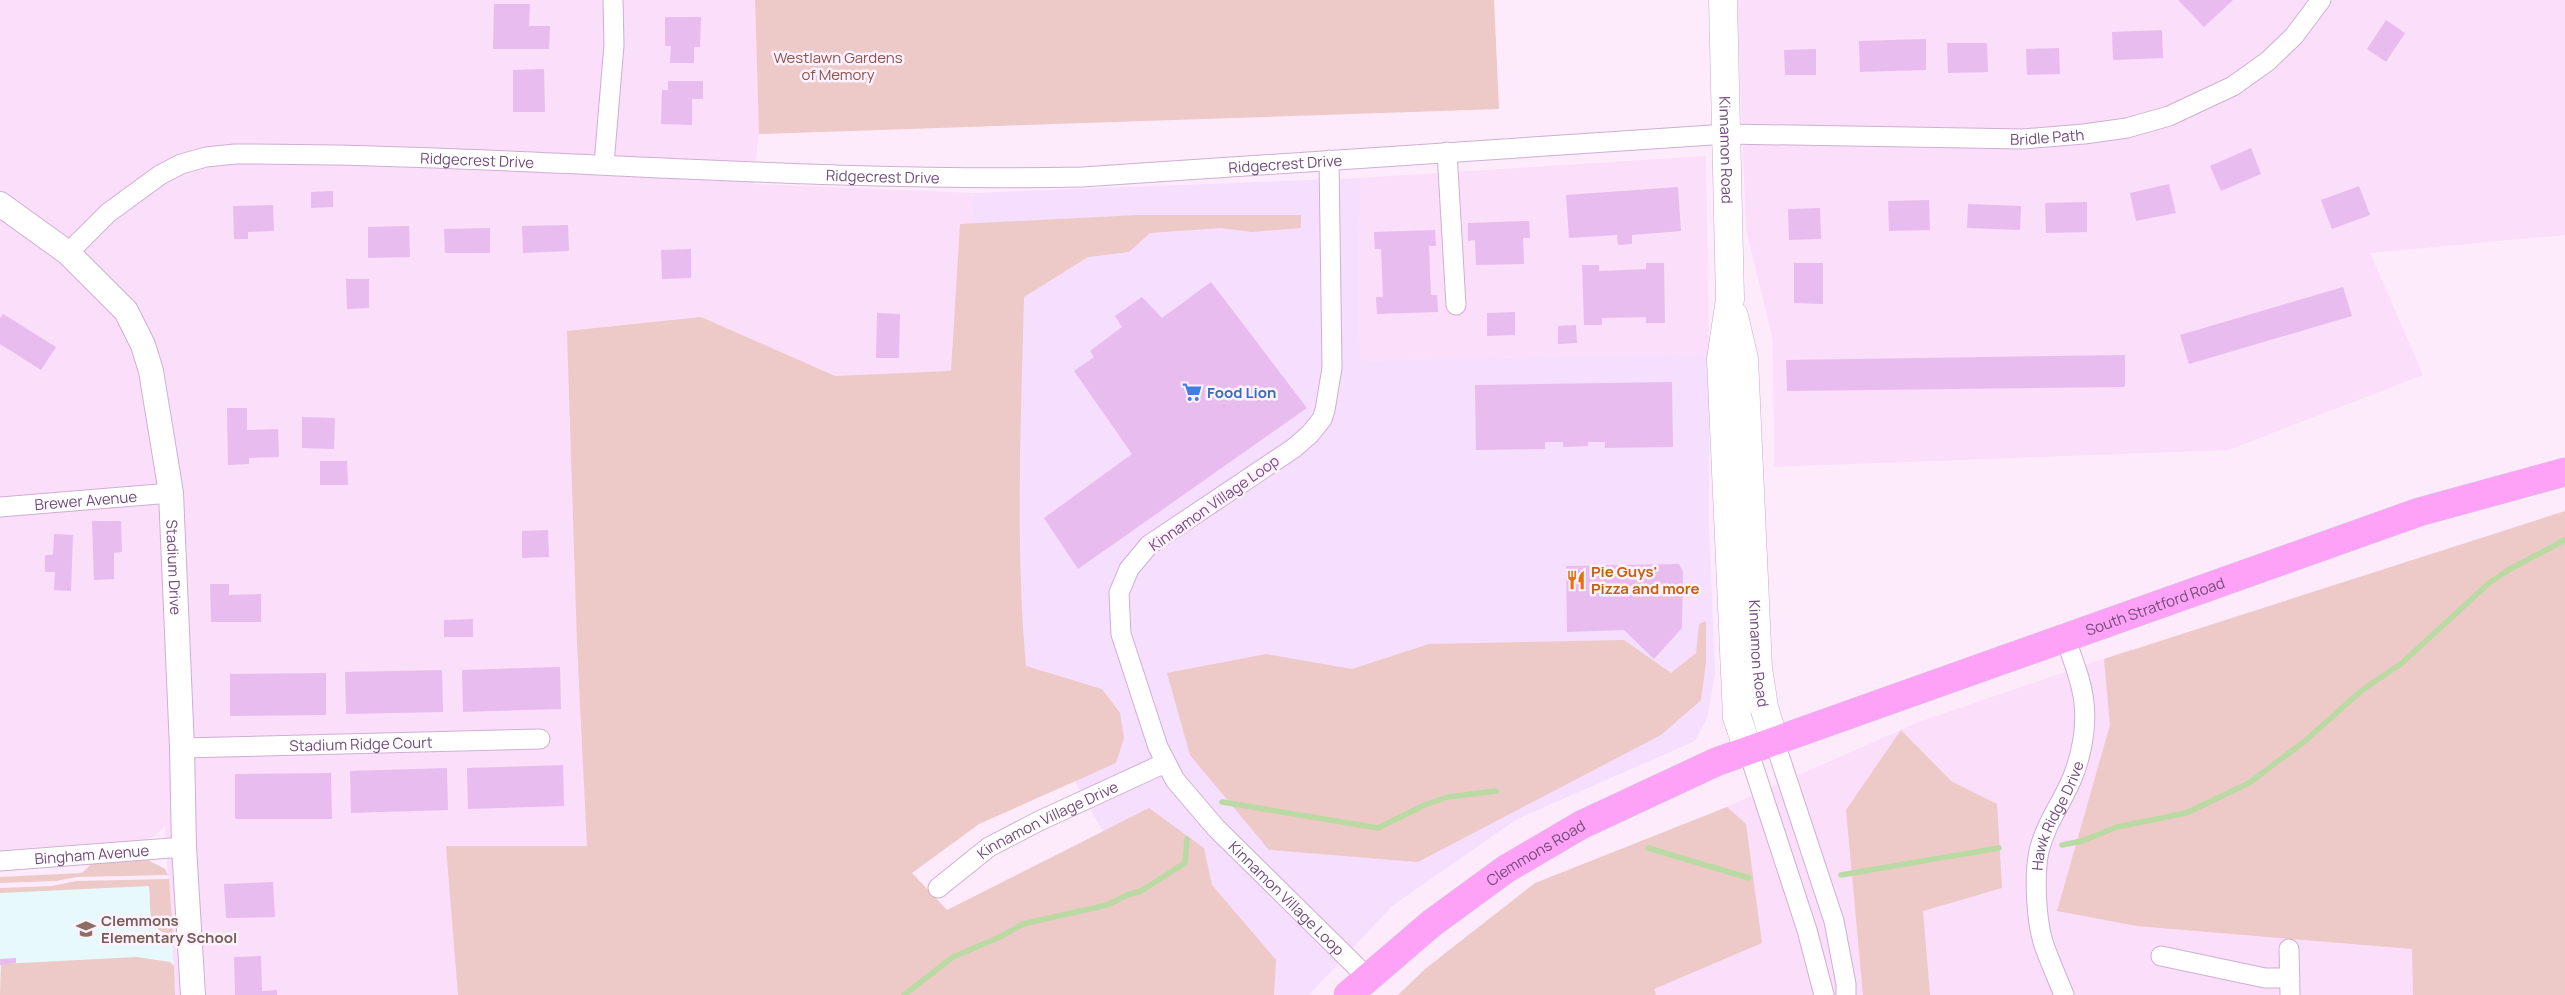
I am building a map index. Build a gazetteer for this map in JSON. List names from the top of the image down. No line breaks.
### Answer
{"streets":{"main road":["Kinnamon Road","South Stratford Road","Clemmons Road"],"street":["Bridle Path","Ridgecrest Drive","Brewer Avenue","Kinnamon Village Loop","Stadium Drive","Stadium Ridge Court","Hawk Ridge Drive","Kinnamon Village Drive","Bingham Avenue"]},"crossings":[["Bridle Path","Kinnamon Road"],["Bridle Path","Ridgecrest Drive"],["Kinnamon Road","Ridgecrest Drive"],["Kinnamon Road","South Stratford Road"],["Kinnamon Road","Clemmons Road"],["Ridgecrest Drive","Kinnamon Village Loop"],["Ridgecrest Drive","Stadium Drive"],["Brewer Avenue","Stadium Drive"],["Kinnamon Village Loop","Kinnamon Village Drive"],["Kinnamon Village Loop","Clemmons Road"],["Stadium Drive","Stadium Ridge Court"],["Stadium Drive","Bingham Avenue"],["South Stratford Road","Hawk Ridge Drive"],["South Stratford Road","Clemmons Road"]],"parks":["Westlawn Gardens of Memory"],"places":{"supermarket":["Food Lion"],"restaurant":["Pie Guys' Pizza and more"],"school or university":["Clemmons Elementary School"]}}
